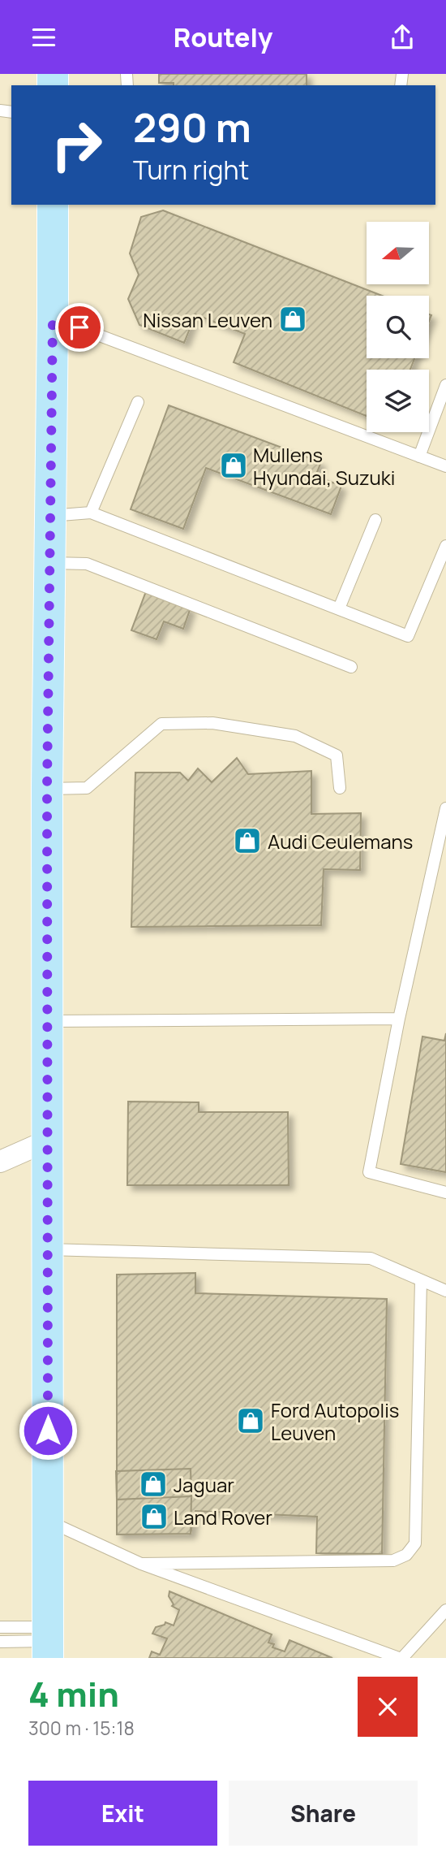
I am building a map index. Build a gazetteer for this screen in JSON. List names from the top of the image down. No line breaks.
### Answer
{"places":{"shop":["Nissan Leuven","Mullens Hyundai, Suzuki","Audi Ceulemans","Ford Autopolis Leuven","Jaguar","Land Rover"]},"north":"left","page":{"header":"Routely","turn":["290 m","Turn right"],"heading":["4 min","300 m · 15:18"],"buttons":["Exit","Share"]}}
